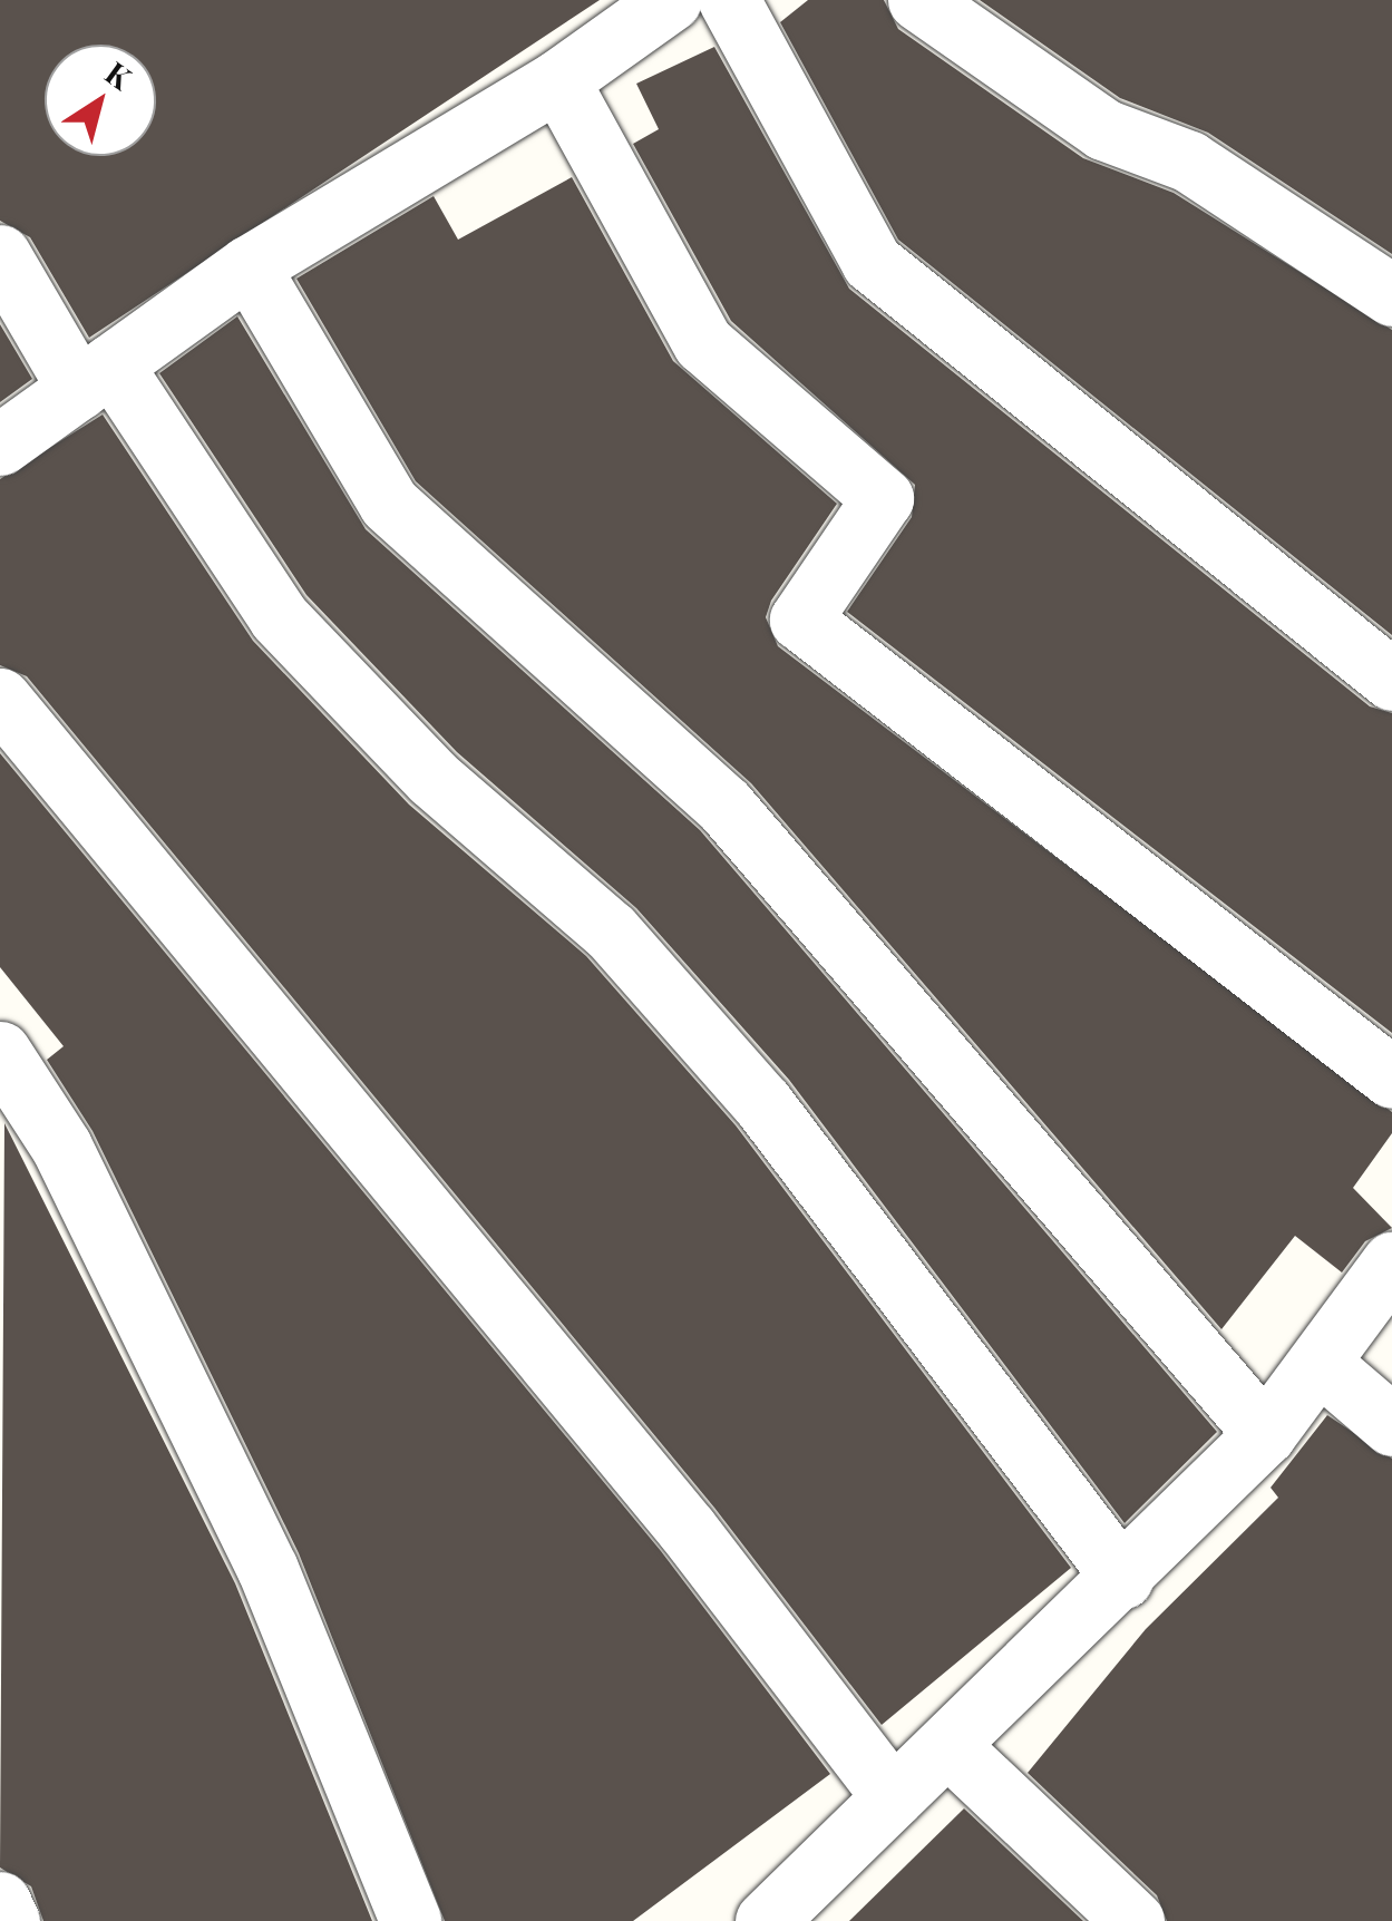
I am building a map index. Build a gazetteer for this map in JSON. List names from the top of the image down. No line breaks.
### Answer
{"north":"top right"}
